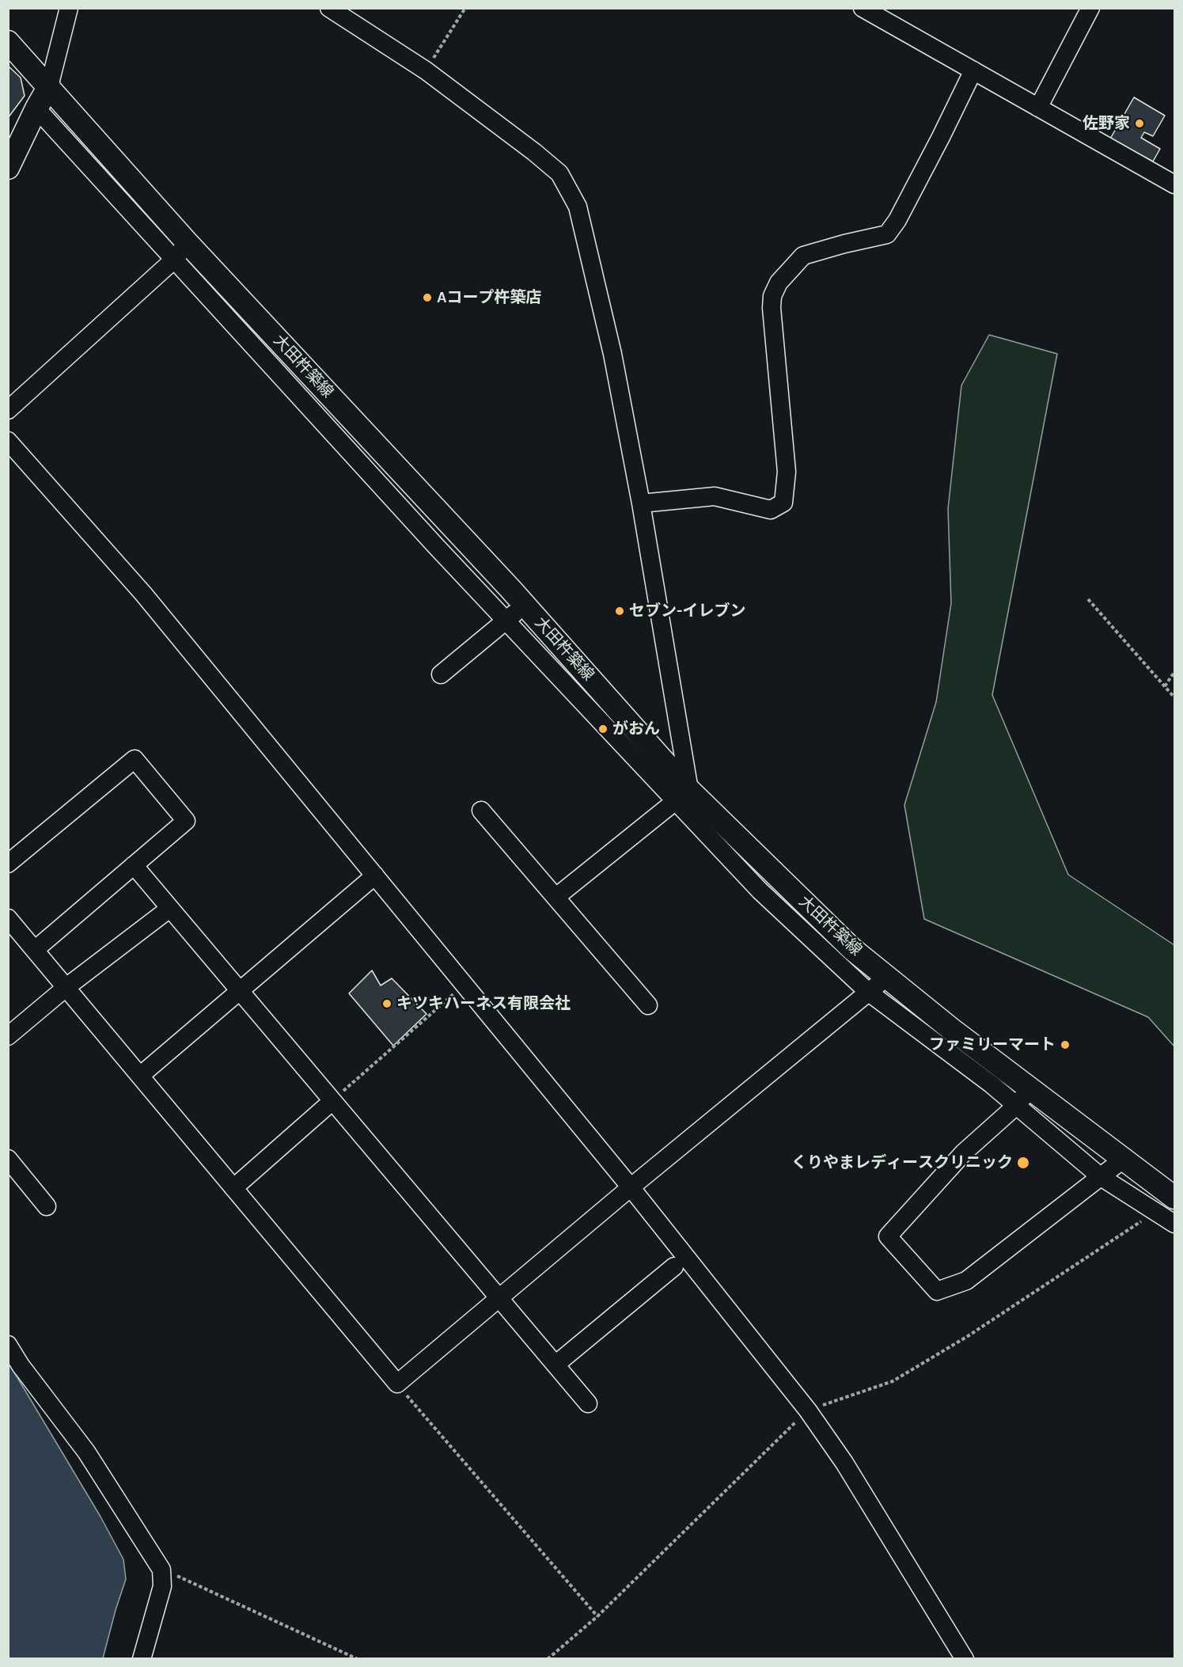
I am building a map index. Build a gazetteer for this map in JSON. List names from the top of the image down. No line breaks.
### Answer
{"streets":{"main road":["大田杵築線"]},"places":["佐野家","Aコープ杵築店","セブン-イレブン","がおん","キツキハーネス有限会社","ファミリーマート","くりやまレディースクリニック"]}
